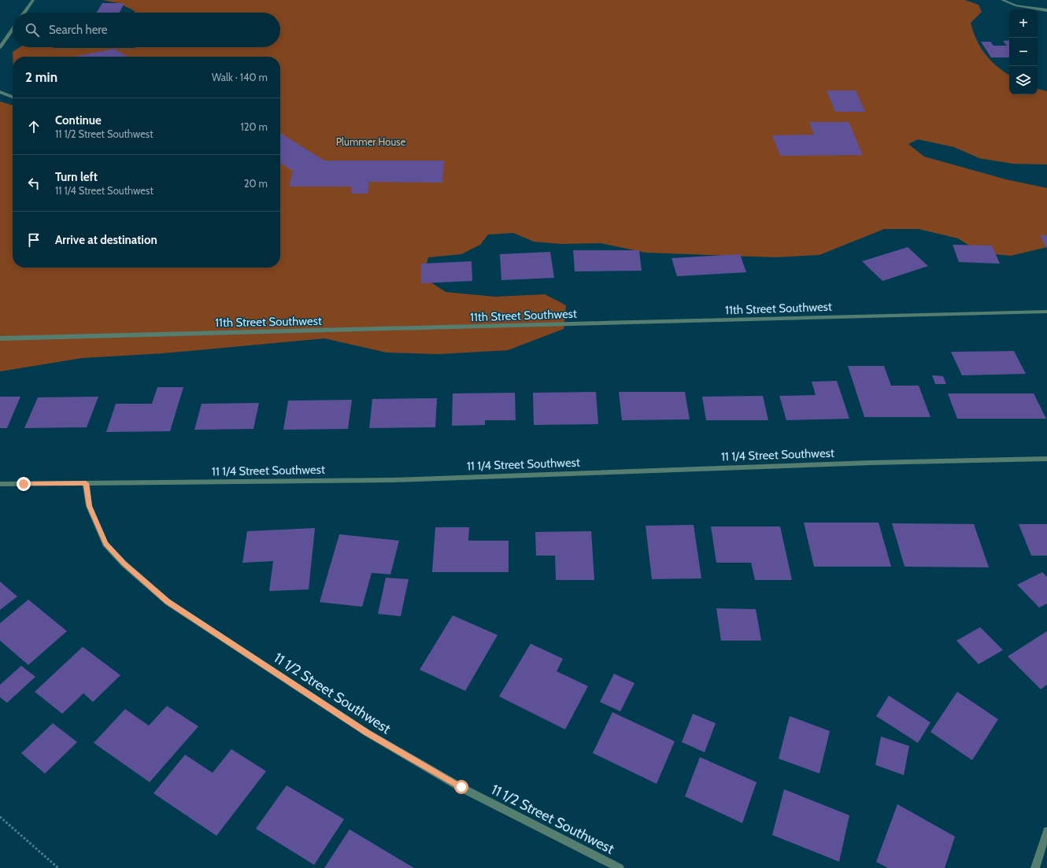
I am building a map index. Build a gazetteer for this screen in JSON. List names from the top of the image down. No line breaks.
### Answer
{"streets":{"street":["11th Street Southwest","11 1/4 Street Southwest","11 1/2 Street Southwest"]},"crossings":[["11 1/4 Street Southwest","11 1/2 Street Southwest"]],"parks":["Plummer House"],"page":{"map_buttons":["+","−"],"search":"Search here","heading":["2 min","Walk · 140 m"],"list":[["Continue","11 1/2 Street Southwest","120 m"],["Turn left","11 1/4 Street Southwest","20 m"],"Arrive at destination"]}}
